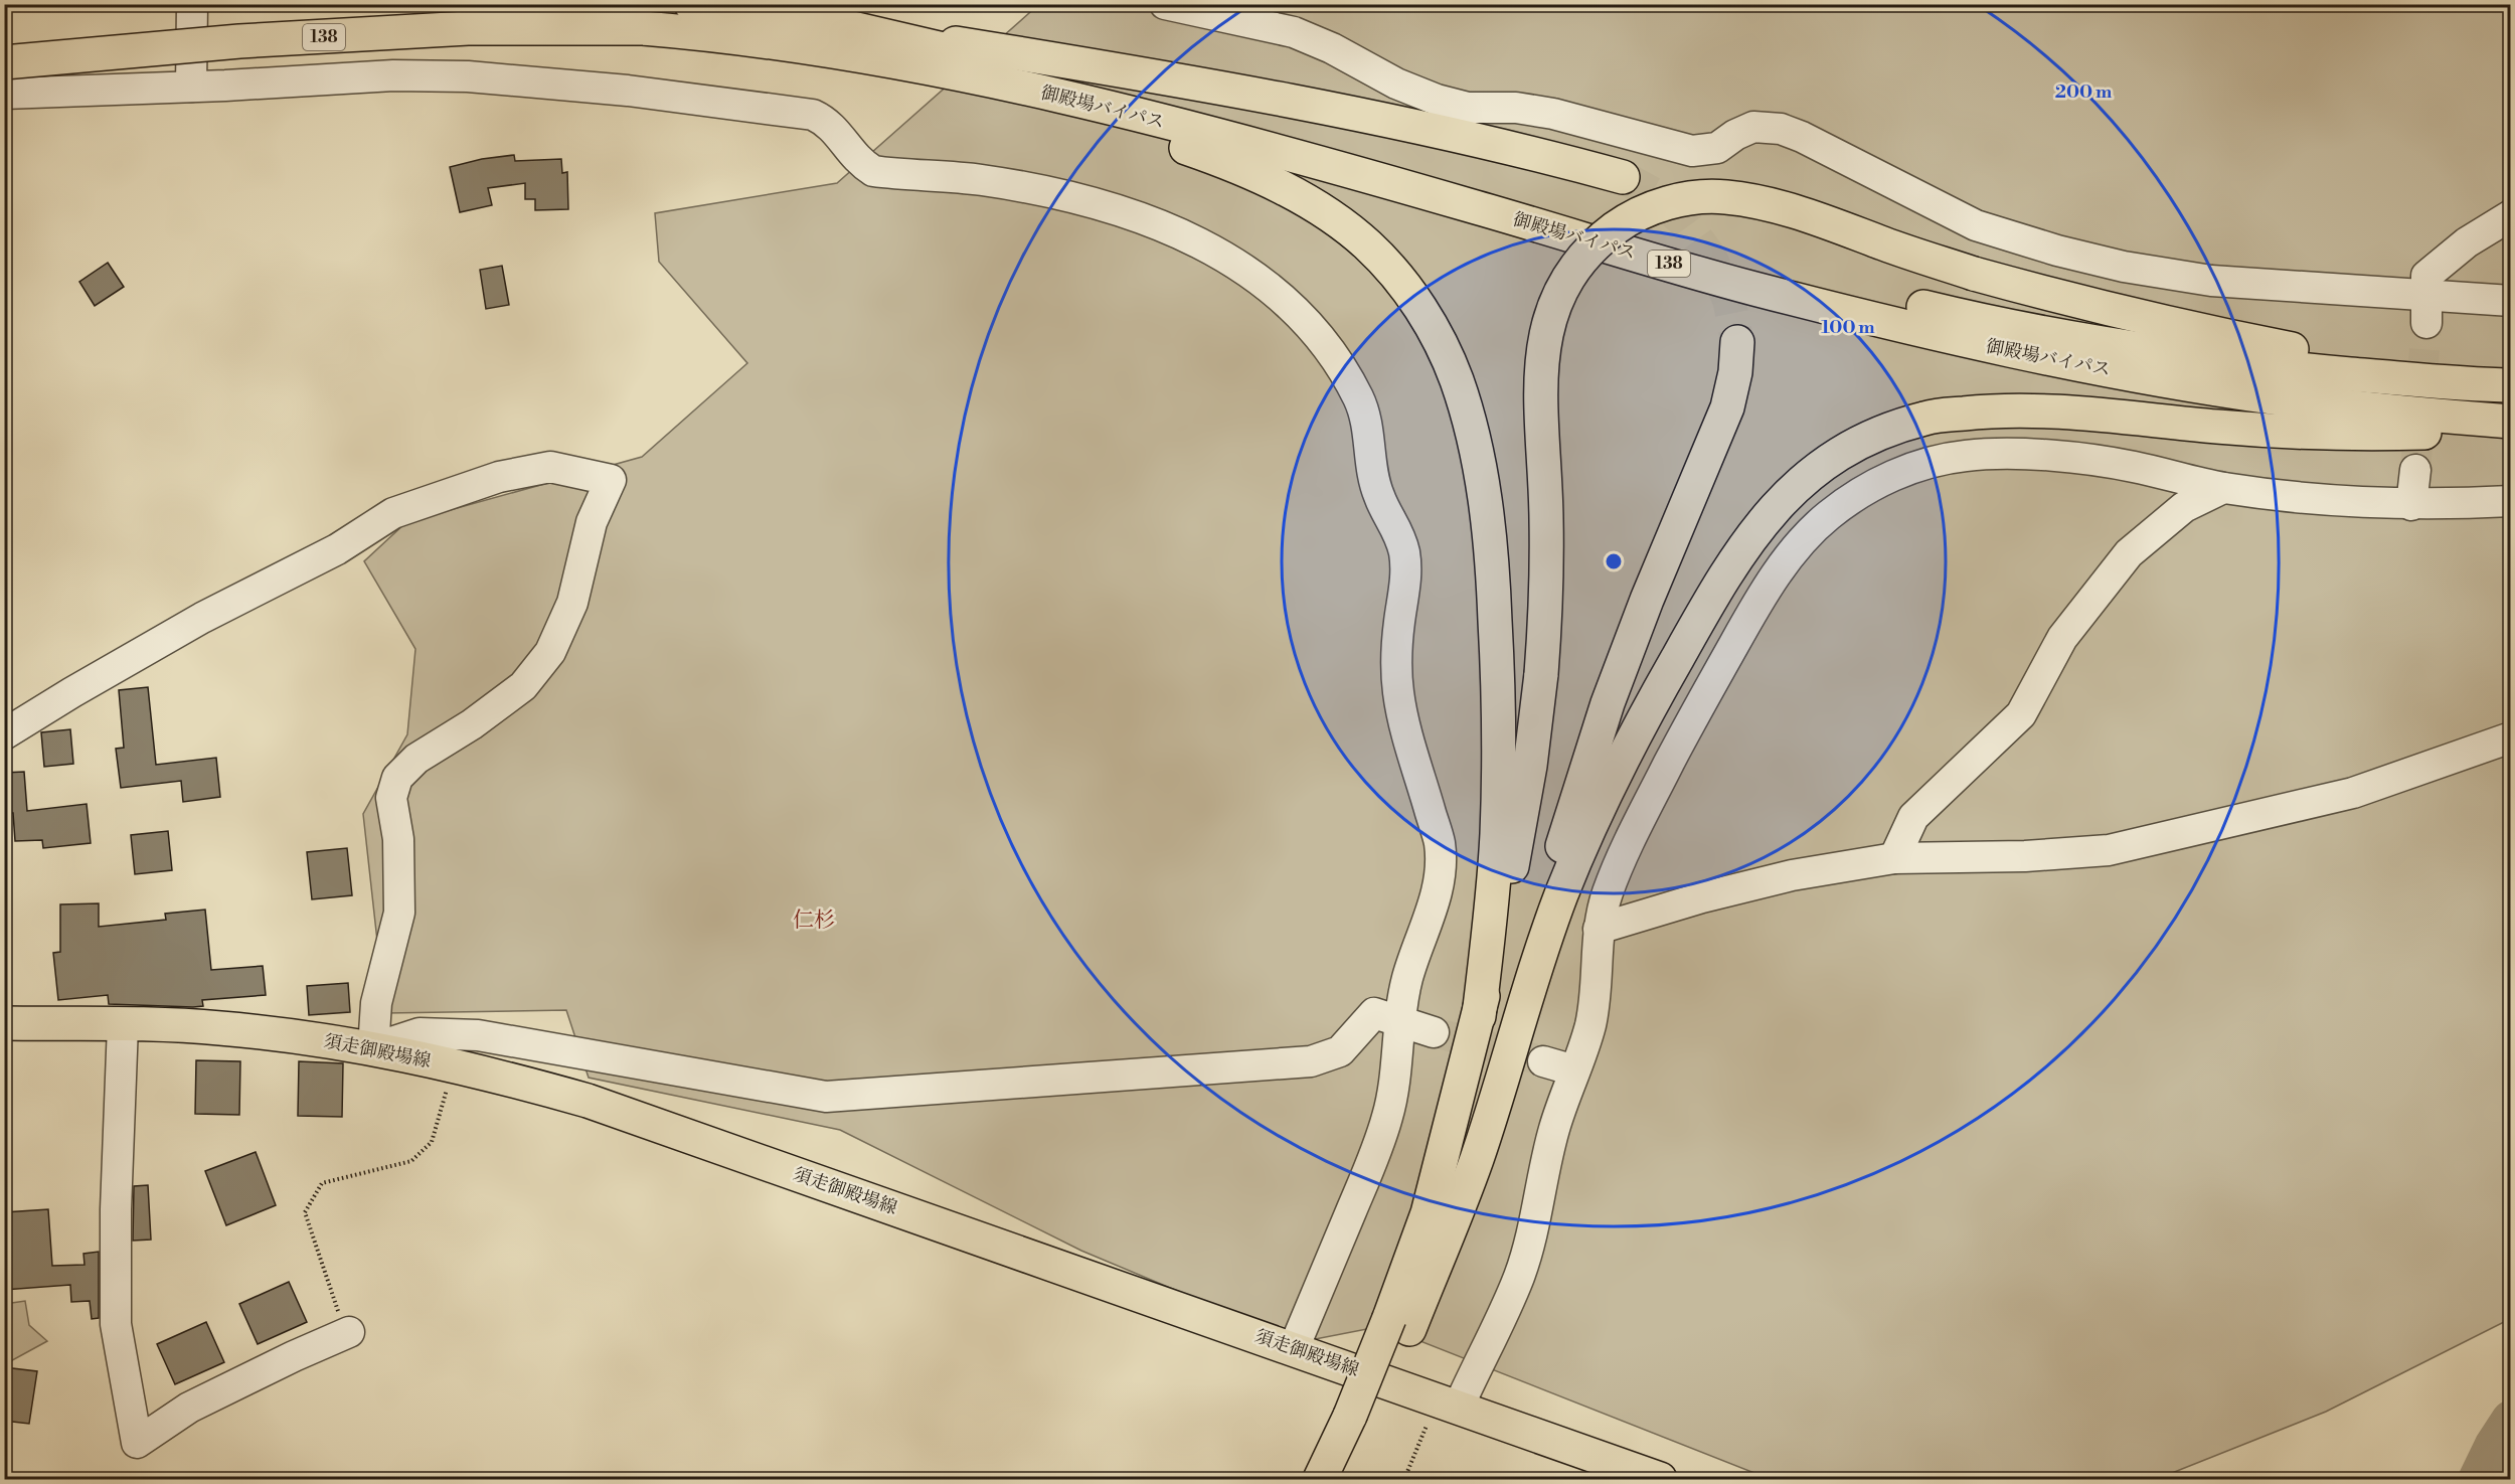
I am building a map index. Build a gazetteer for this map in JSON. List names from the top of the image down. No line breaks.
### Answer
{"streets":{"main road":["138","御殿場バイパス","須走御殿場線"]},"districts":["仁杉"],"rings":["200 m","100 m"]}
